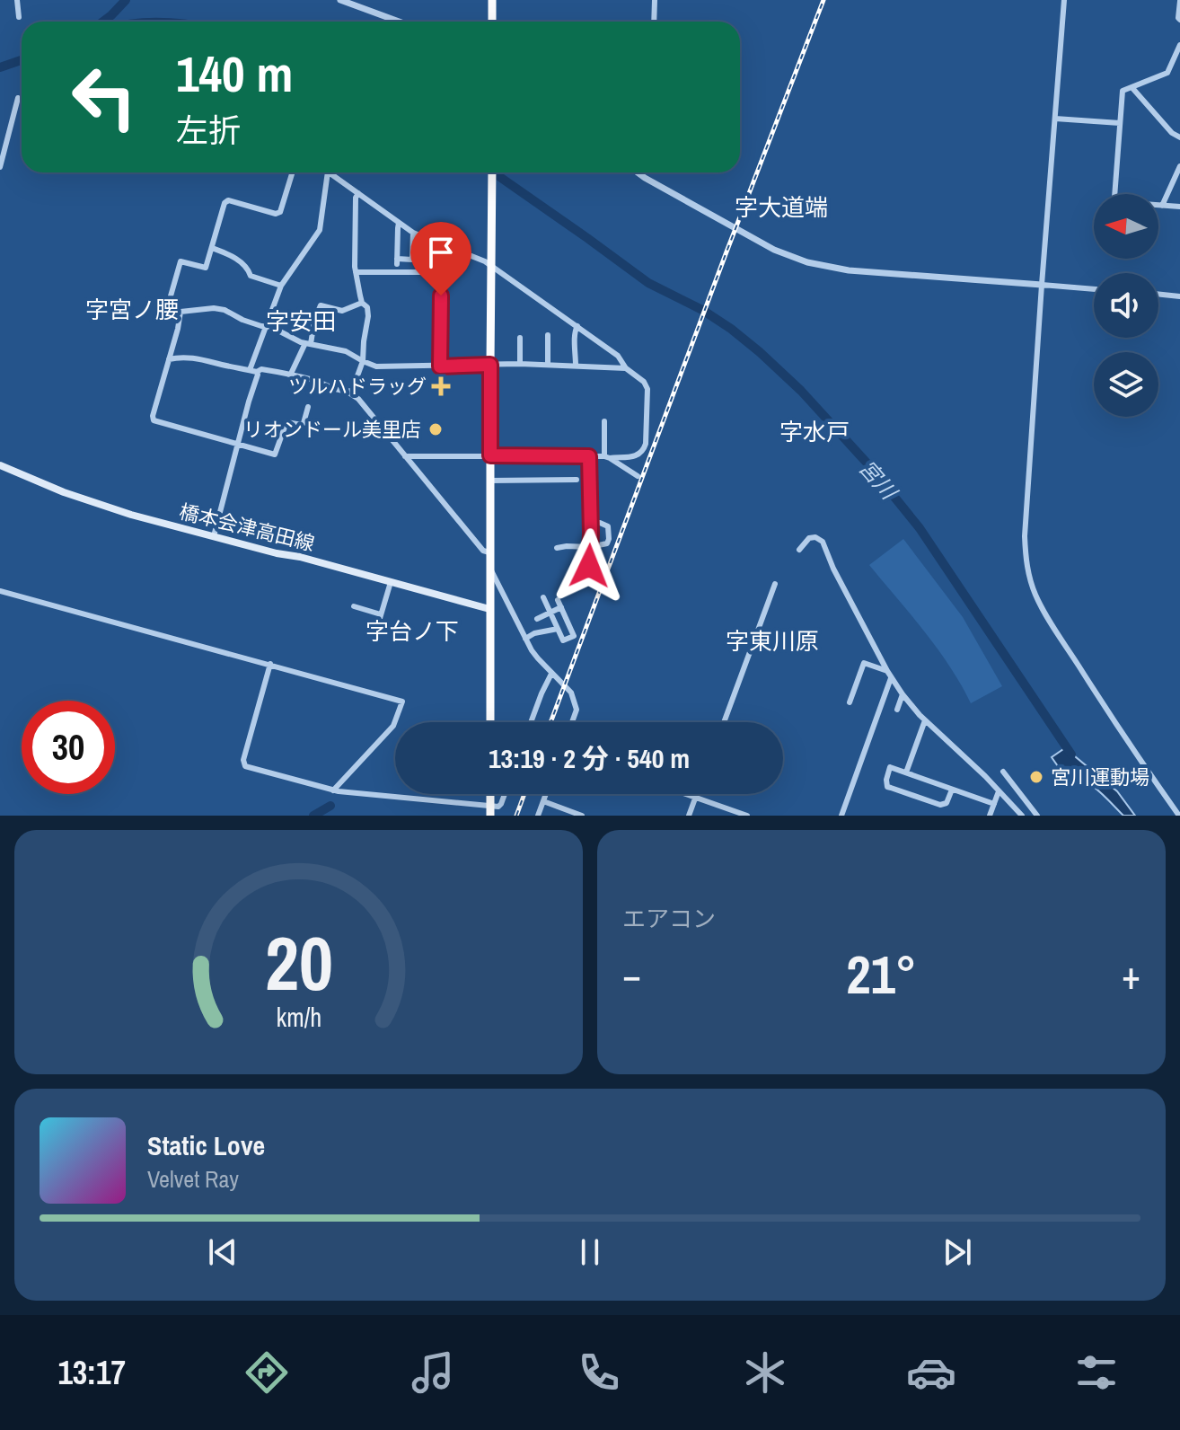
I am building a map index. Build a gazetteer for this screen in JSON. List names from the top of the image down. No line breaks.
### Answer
{"streets":{"main road":["橋本会津高田線"]},"districts":["字大道端","字宮ノ腰","字安田","字水戸","字台ノ下","字東川原"],"water":["宮川"],"places":{"health":["ツルハドラッグ"],"other":["リオンドール美里店","宮川運動場"]},"north":"left","page":{"turn":["140 m","左折"],"limit":"30","trip":"13:19 · 2 分 · 540 m","tile":"エアコン","heat":["−","21°","+"],"song":["Static Love","Velvet Ray"],"tabs":"13:17","gauge":["20","km/h"]}}
